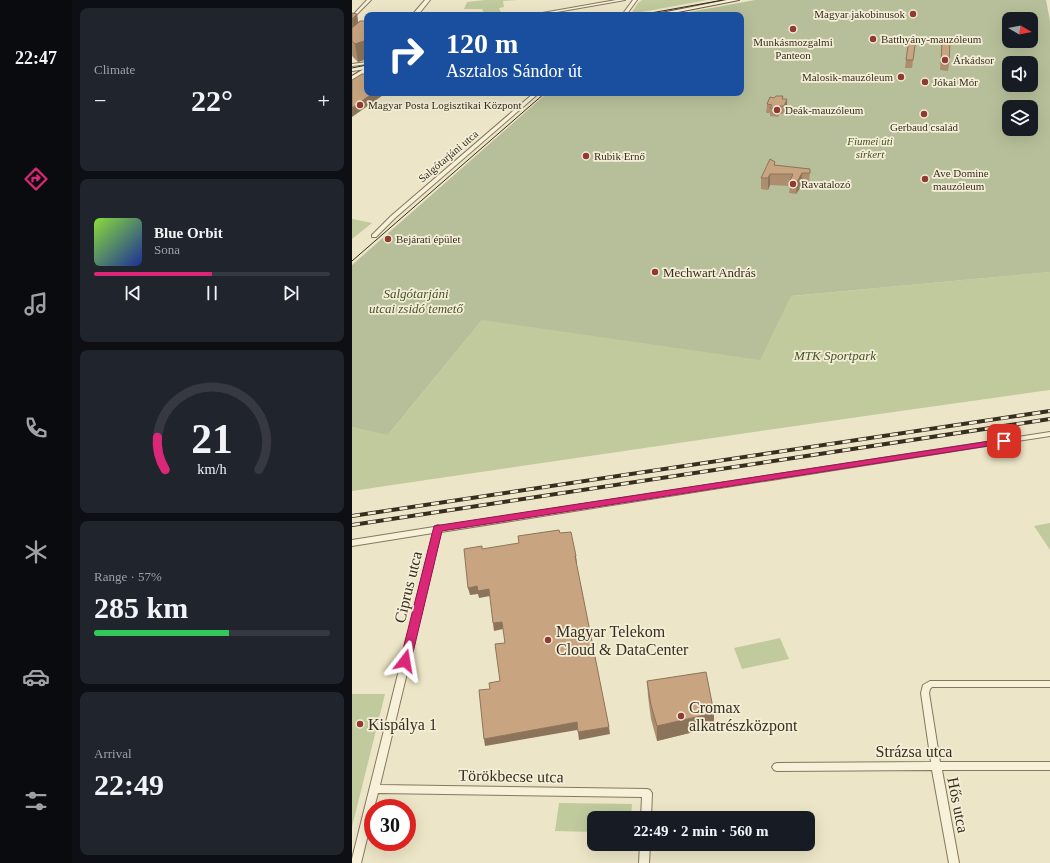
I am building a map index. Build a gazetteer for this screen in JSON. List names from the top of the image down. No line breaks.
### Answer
{"streets":{"street":["Salgótarjáni utca","Ciprus utca","Strázsa utca","Törökbecse utca","Hős utca"]},"crossings":[["Ciprus utca","Törökbecse utca"],["Strázsa utca","Hős utca"]],"parks":["Fiumei úti sírkert","Salgótarjáni utcai zsidó temető","MTK Sportpark"],"places":["Magyar jakobinusok","Munkásmozgalmi Panteon","Batthyány-mauzóleum","Árkádsor","Malosik-mauzóleum","Jókai Mór","Magyar Posta Logisztikai Központ","Deák-mauzóleum","Gerbaud család","Rubik Ernő","Ave Domine mauzóleum","Ravatalozó","Bejárati épület","Mechwart András","Magyar Telekom Cloud & DataCenter","Cromax alkatrészközpont","Kispálya 1"],"north":"right","page":{"tabs":"22:47","tile":["Climate",["Range · 57%","285 km"],["Arrival","22:49"]],"turn":["120 m","Asztalos Sándor út"],"heat":["−","22°","+"],"song":["Blue Orbit","Sona"],"limit":"30","trip":"22:49 · 2 min · 560 m","gauge":["21","km/h"]}}
